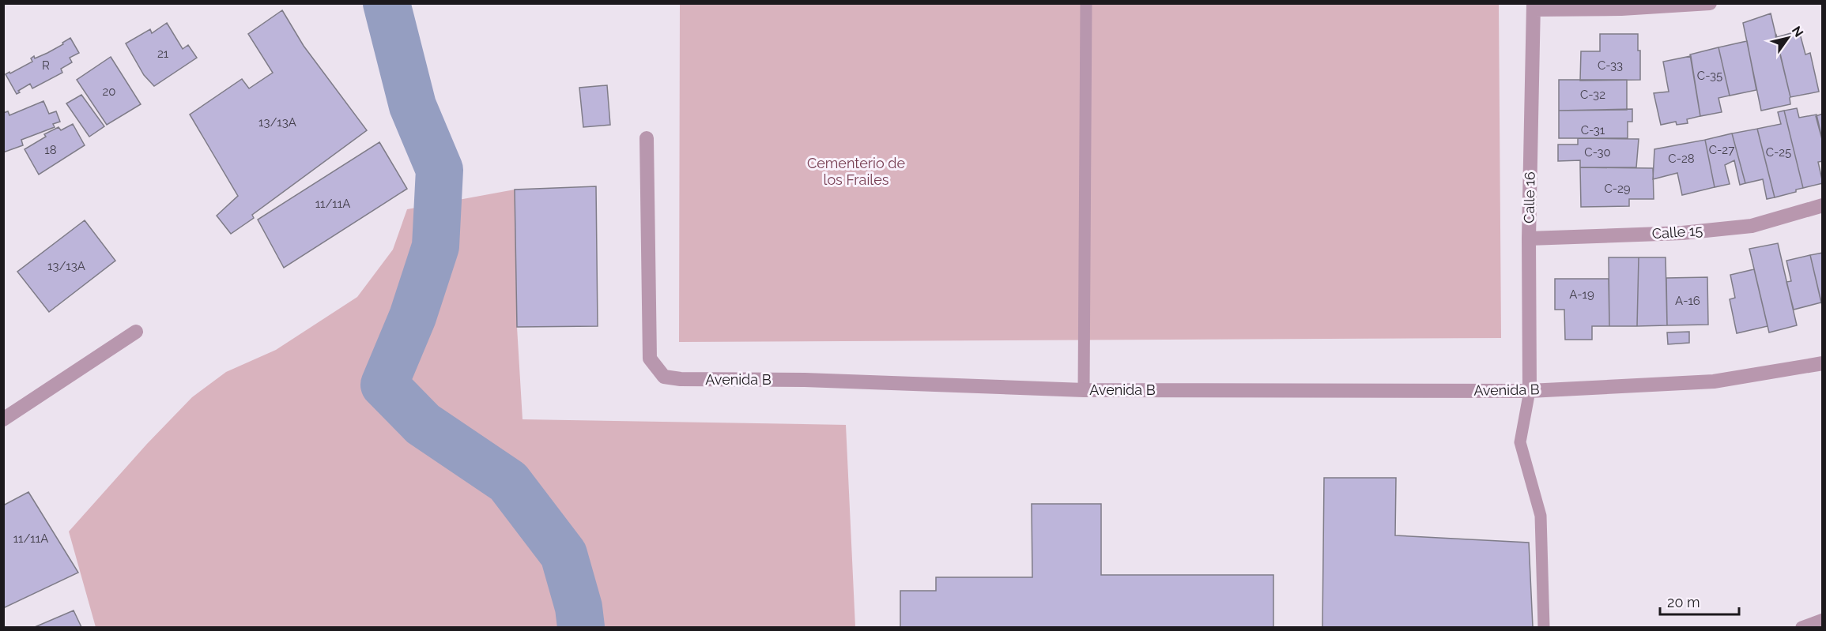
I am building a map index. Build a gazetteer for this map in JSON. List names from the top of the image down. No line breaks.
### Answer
{"streets":{"street":["Calle 16","Calle 15","Avenida B"]},"crossings":[["Calle 16","Calle 15"],["Calle 16","Avenida B"]],"parks":["Cementerio de los Frailes"],"house_numbers":["21","R","C-33","C-35","20","C-32","13/13A","C-31","18","C-27","C-30","C-25","C-28","C-29","11/11A","13/13A","A-19","A-16","11/11A"],"scale_bar":"20 m","north":"top right"}
